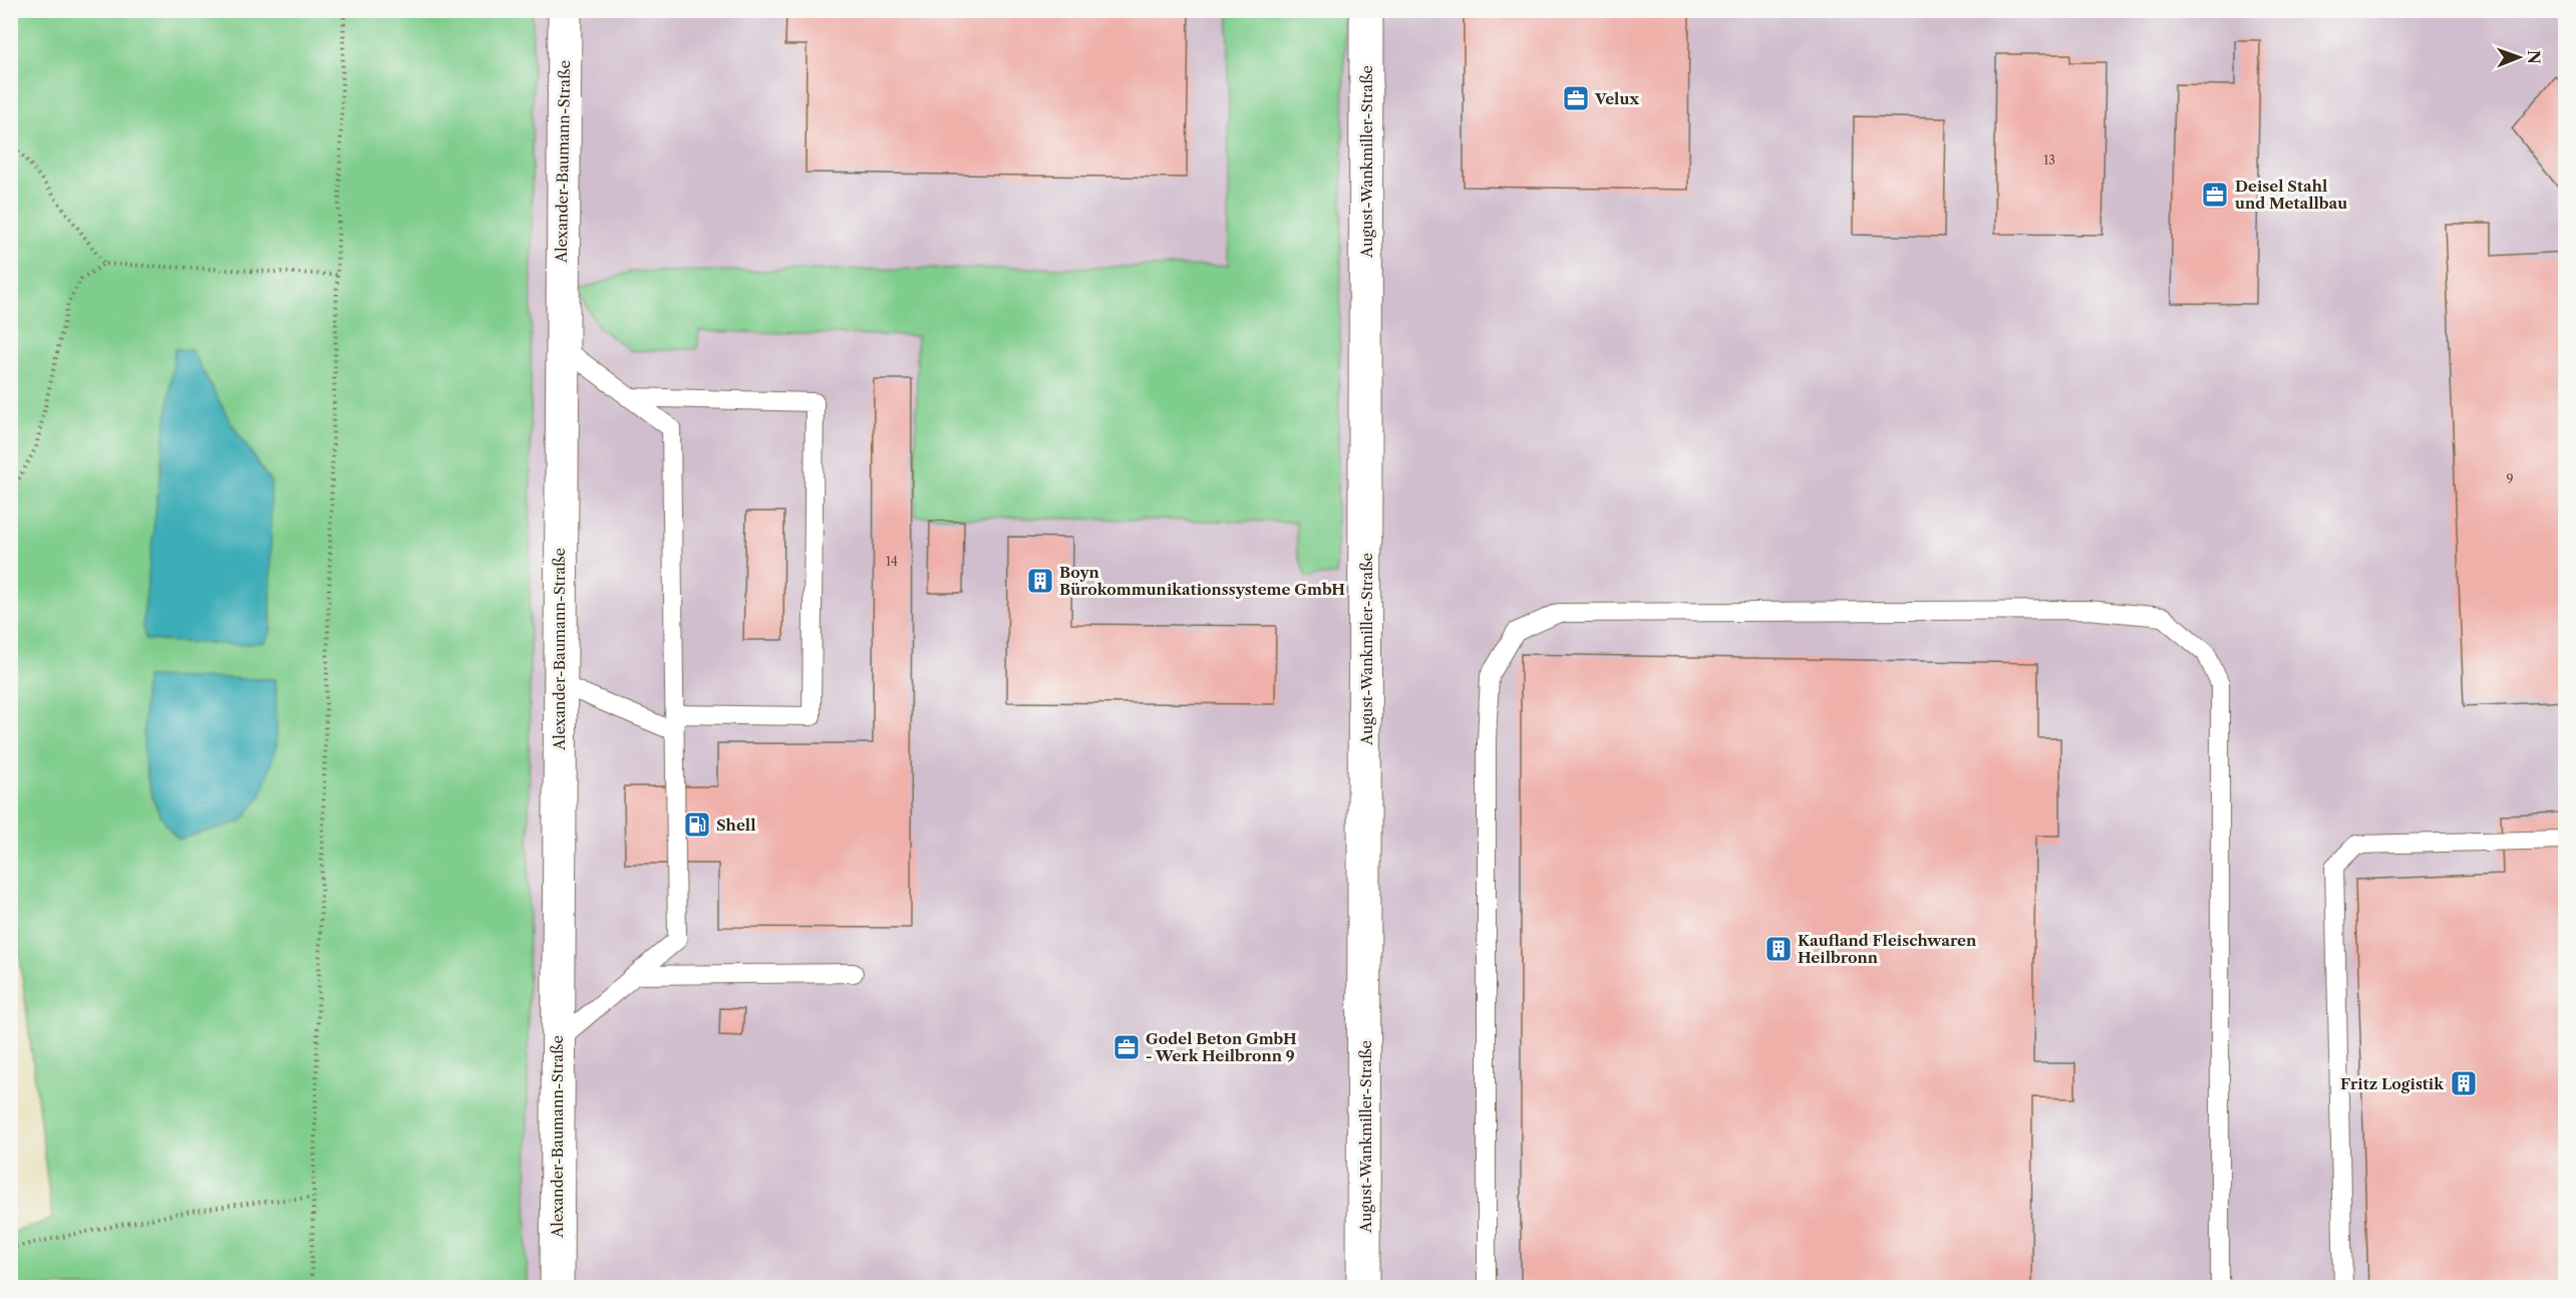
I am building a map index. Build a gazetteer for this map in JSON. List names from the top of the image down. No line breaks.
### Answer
{"streets":{"street":["Alexander-Baumann-Straße","August-Wankmiller-Straße"]},"places":{"office":["Velux","Deisel Stahl und Metallbau","Godel Beton GmbH - Werk Heilbronn 9"],"building":["Boyn Bürokommunikationssysteme GmbH","Kaufland Fleischwaren Heilbronn","Fritz Logistik"],"fuel station":["Shell"]},"house_numbers":["13","9","14"],"north":"right"}
